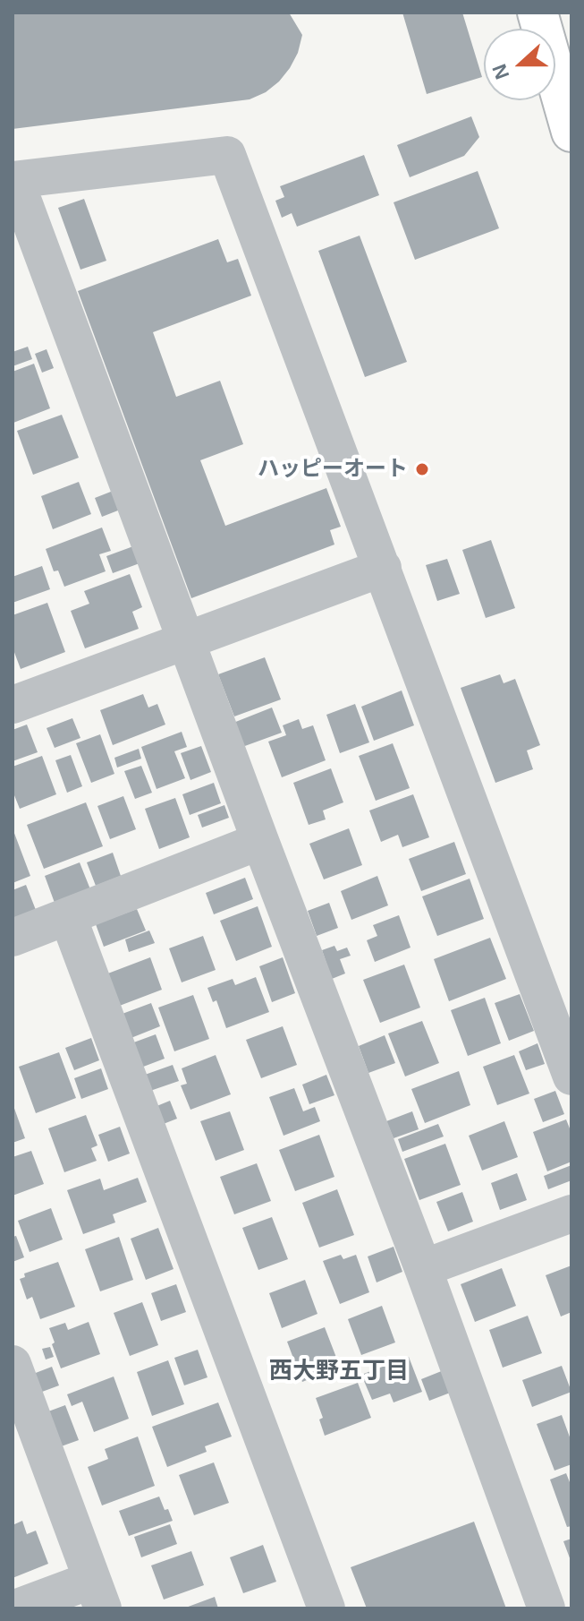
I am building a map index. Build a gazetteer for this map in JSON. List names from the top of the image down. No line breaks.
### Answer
{"districts":["西大野五丁目"],"places":["ハッピーオート"],"north":"left"}
